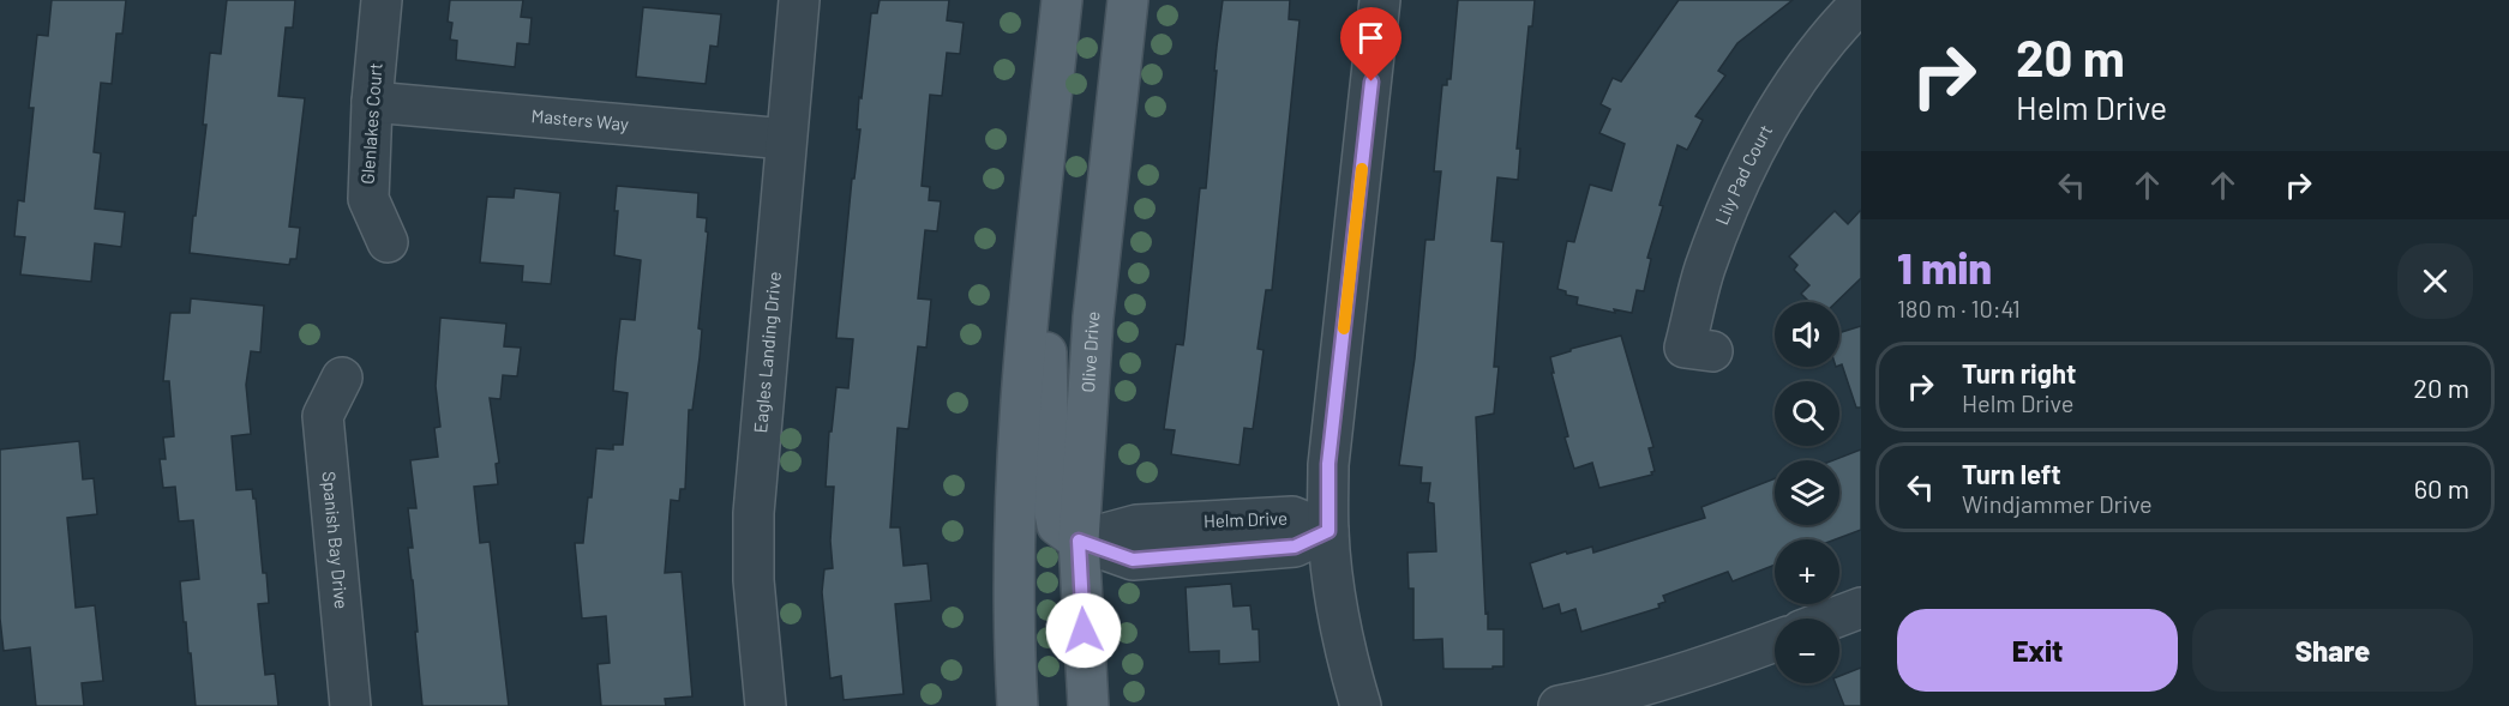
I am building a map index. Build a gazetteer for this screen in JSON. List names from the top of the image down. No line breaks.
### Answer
{"streets":{"main road":["Olive Drive"],"street":["Masters Way","Glenlakes Court","Lily Pad Court","Eagles Landing Drive","Helm Drive","Spanish Bay Drive"]},"crossings":[["Masters Way","Glenlakes Court"],["Masters Way","Eagles Landing Drive"],["Olive Drive","Helm Drive"]],"page":{"turn":["20 m","Helm Drive"],"heading":["1 min","180 m · 10:41"],"map_buttons":["+","−"],"list":[{"name":"Turn right","note":"Helm Drive","value":"20 m"},{"name":"Turn left","note":"Windjammer Drive","value":"60 m"}],"buttons":["Exit","Share"]}}
